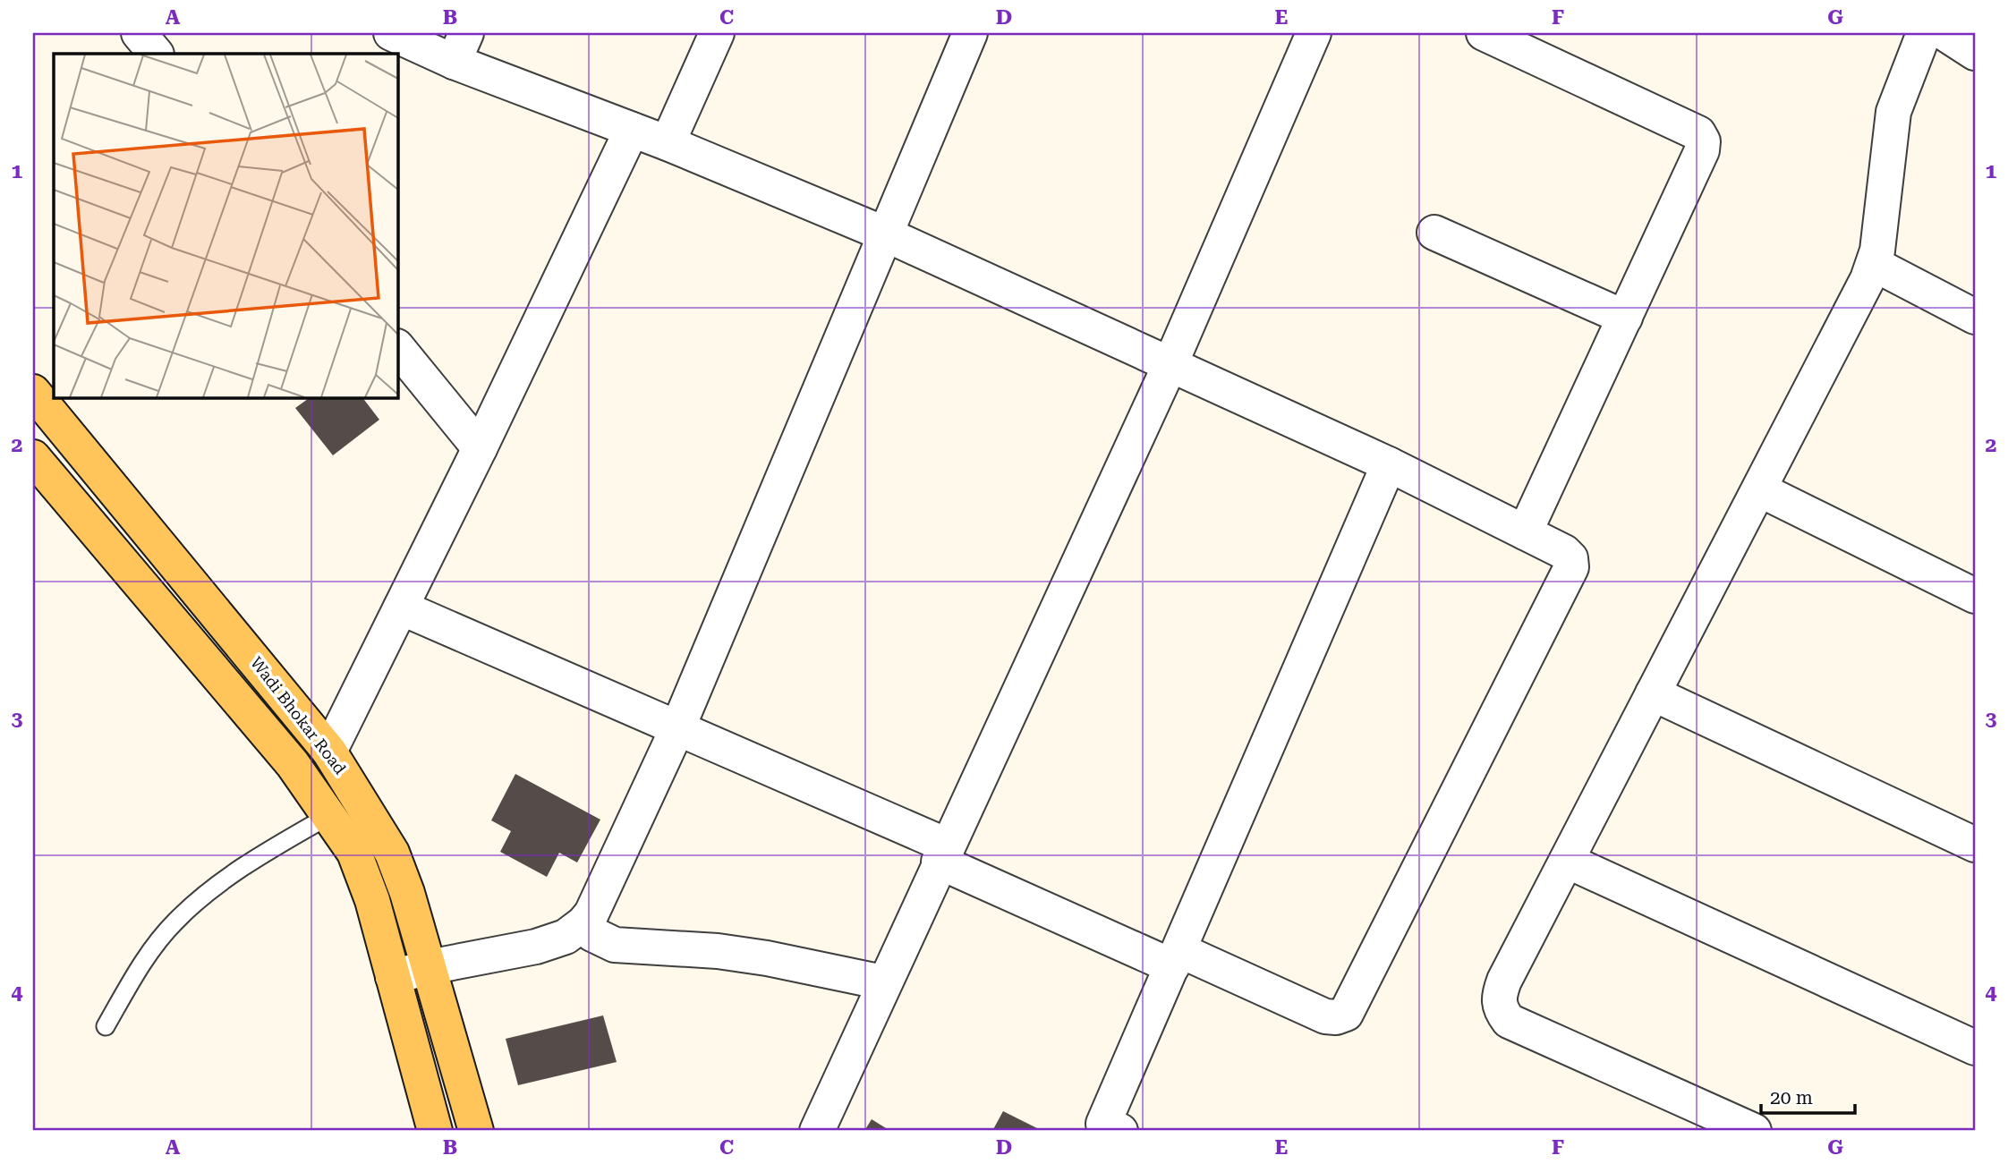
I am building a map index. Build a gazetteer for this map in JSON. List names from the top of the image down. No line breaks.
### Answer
{"streets":{"main road":["Wadi Bhokar Road"]},"scale_bar":"20 m","grid":{"columns":["A","B","C","D","E","F","G"],"rows":["1","2","3","4"]}}
